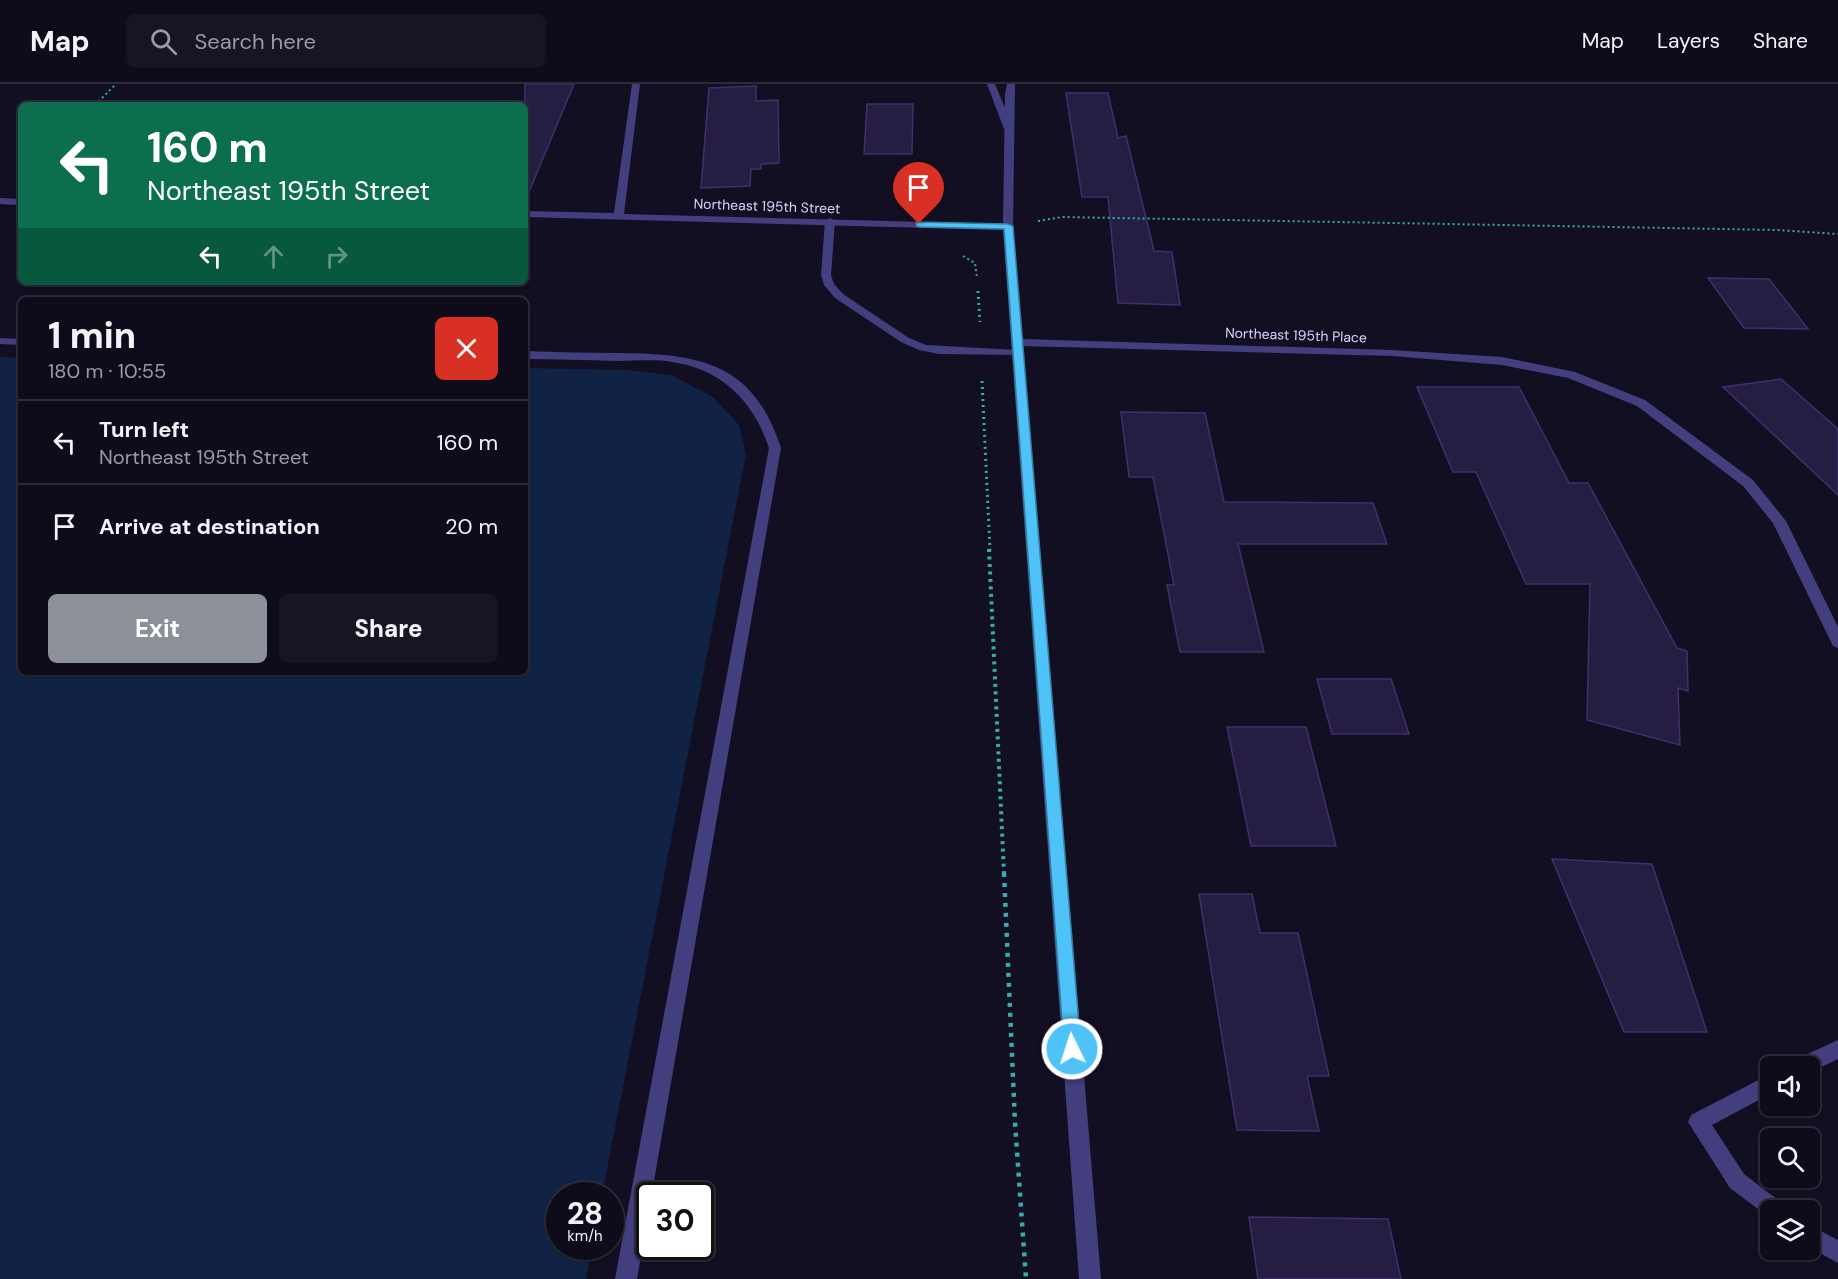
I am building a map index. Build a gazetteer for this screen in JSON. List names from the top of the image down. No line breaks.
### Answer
{"streets":{"street":["Northeast 195th Street","Northeast 195th Place"]},"crossings":[["Northeast 195th Street","Northeast 195th Place"]],"page":{"header":"Map","search":"Search here","nav":["Map","Layers","Share"],"turn":["160 m","Northeast 195th Street"],"heading":["1 min","180 m · 10:55"],"list":[{"name":"Turn left","note":"Northeast 195th Street","value":"160 m"},{"name":"Arrive at destination","value":"20 m"}],"buttons":["Exit","Share"],"speed":"28 km/h","limit":"30"}}
